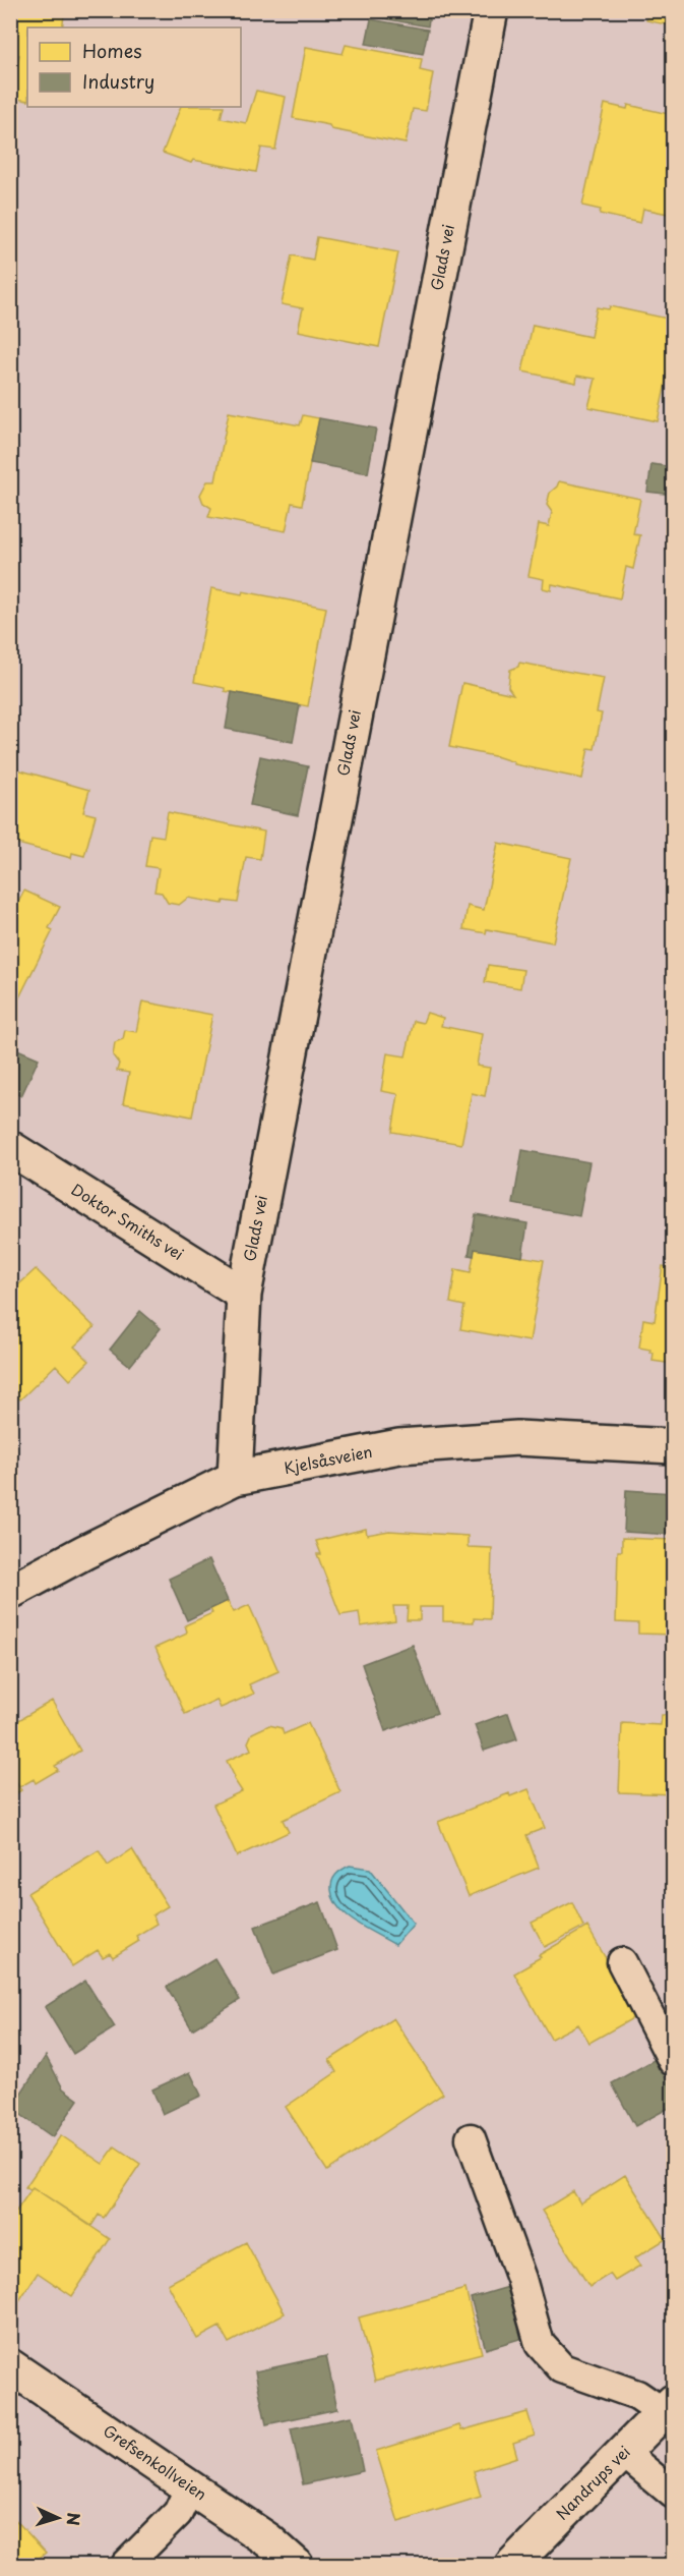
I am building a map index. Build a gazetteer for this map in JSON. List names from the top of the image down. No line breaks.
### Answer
{"streets":{"street":["Glads vei","Doktor Smiths vei","Kjelsåsveien","Grefsenkollveien","Nandrups vei"]},"crossings":[["Glads vei","Doktor Smiths vei"],["Glads vei","Kjelsåsveien"]],"legend":["Homes","Industry"],"north":"right"}
